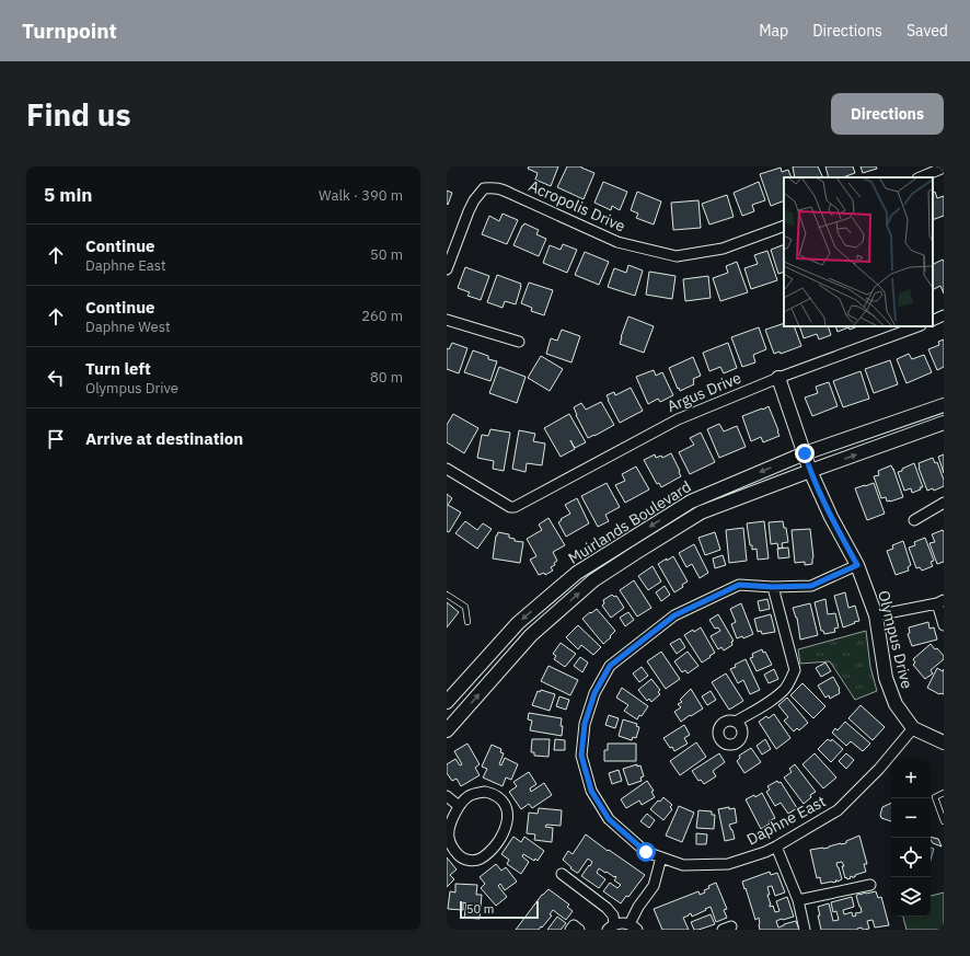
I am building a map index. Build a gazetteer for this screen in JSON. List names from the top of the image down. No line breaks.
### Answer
{"streets":{"main road":["Muirlands Boulevard","Olympus Drive"],"street":["Acropolis Drive","Argus Drive","Daphne East"]},"crossings":[["Argus Drive","Olympus Drive"],["Muirlands Boulevard","Olympus Drive"],["Olympus Drive","Daphne East"]],"scale_bar":"50 m","page":{"header":"Turnpoint","nav":["Map","Directions","Saved"],"buttons":"Directions","title":"Find us","heading":["5 min","Walk · 390 m"],"list":[["Continue","Daphne East","50 m"],["Continue","Daphne West","260 m"],["Turn left","Olympus Drive","80 m"],"Arrive at destination"],"map_buttons":["+","−"],"scale":"50 m"}}
